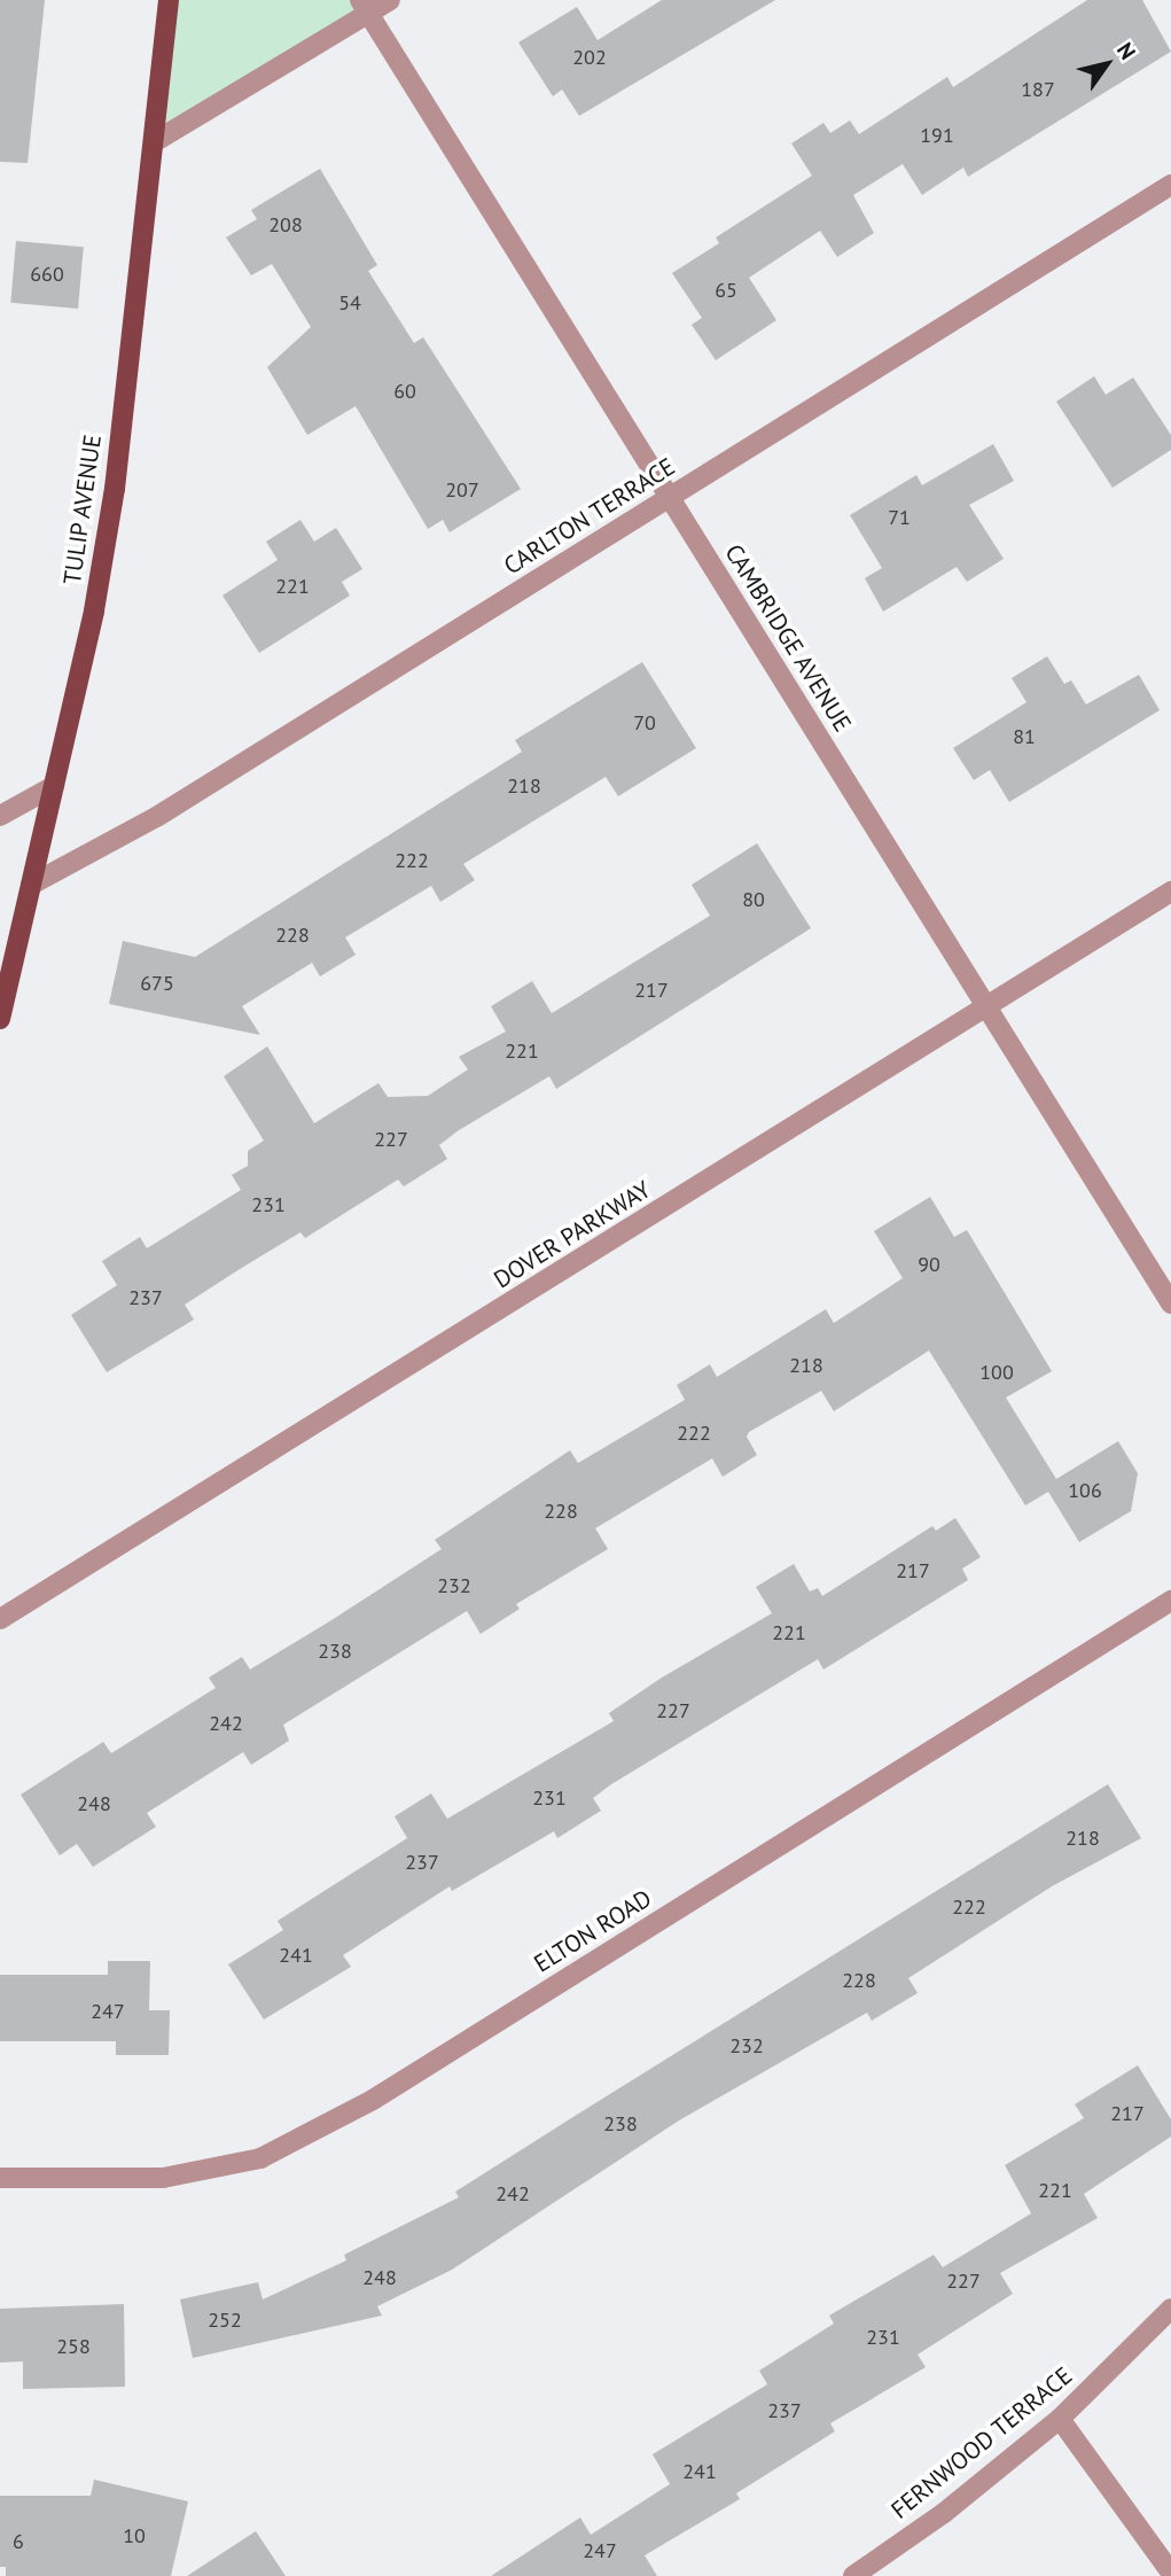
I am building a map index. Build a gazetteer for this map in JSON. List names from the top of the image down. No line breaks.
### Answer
{"streets":{"main road":["TULIP AVENUE"],"street":["CARLTON TERRACE","CAMBRIDGE AVENUE","DOVER PARKWAY","ELTON ROAD","FERNWOOD TERRACE"]},"crossings":[["TULIP AVENUE","CARLTON TERRACE"],["CARLTON TERRACE","CAMBRIDGE AVENUE"],["CAMBRIDGE AVENUE","DOVER PARKWAY"]],"house_numbers":["202","187","191","208","660","65","54","60","207","71","221","70","81","218","222","80","228","675","217","221","227","231","90","237","218","100","222","106","228","217","232","221","238","227","242","231","248","218","237","222","241","228","247","232","217","238","221","242","248","227","252","231","258","237","241","10","6","247"],"north":"top right"}
